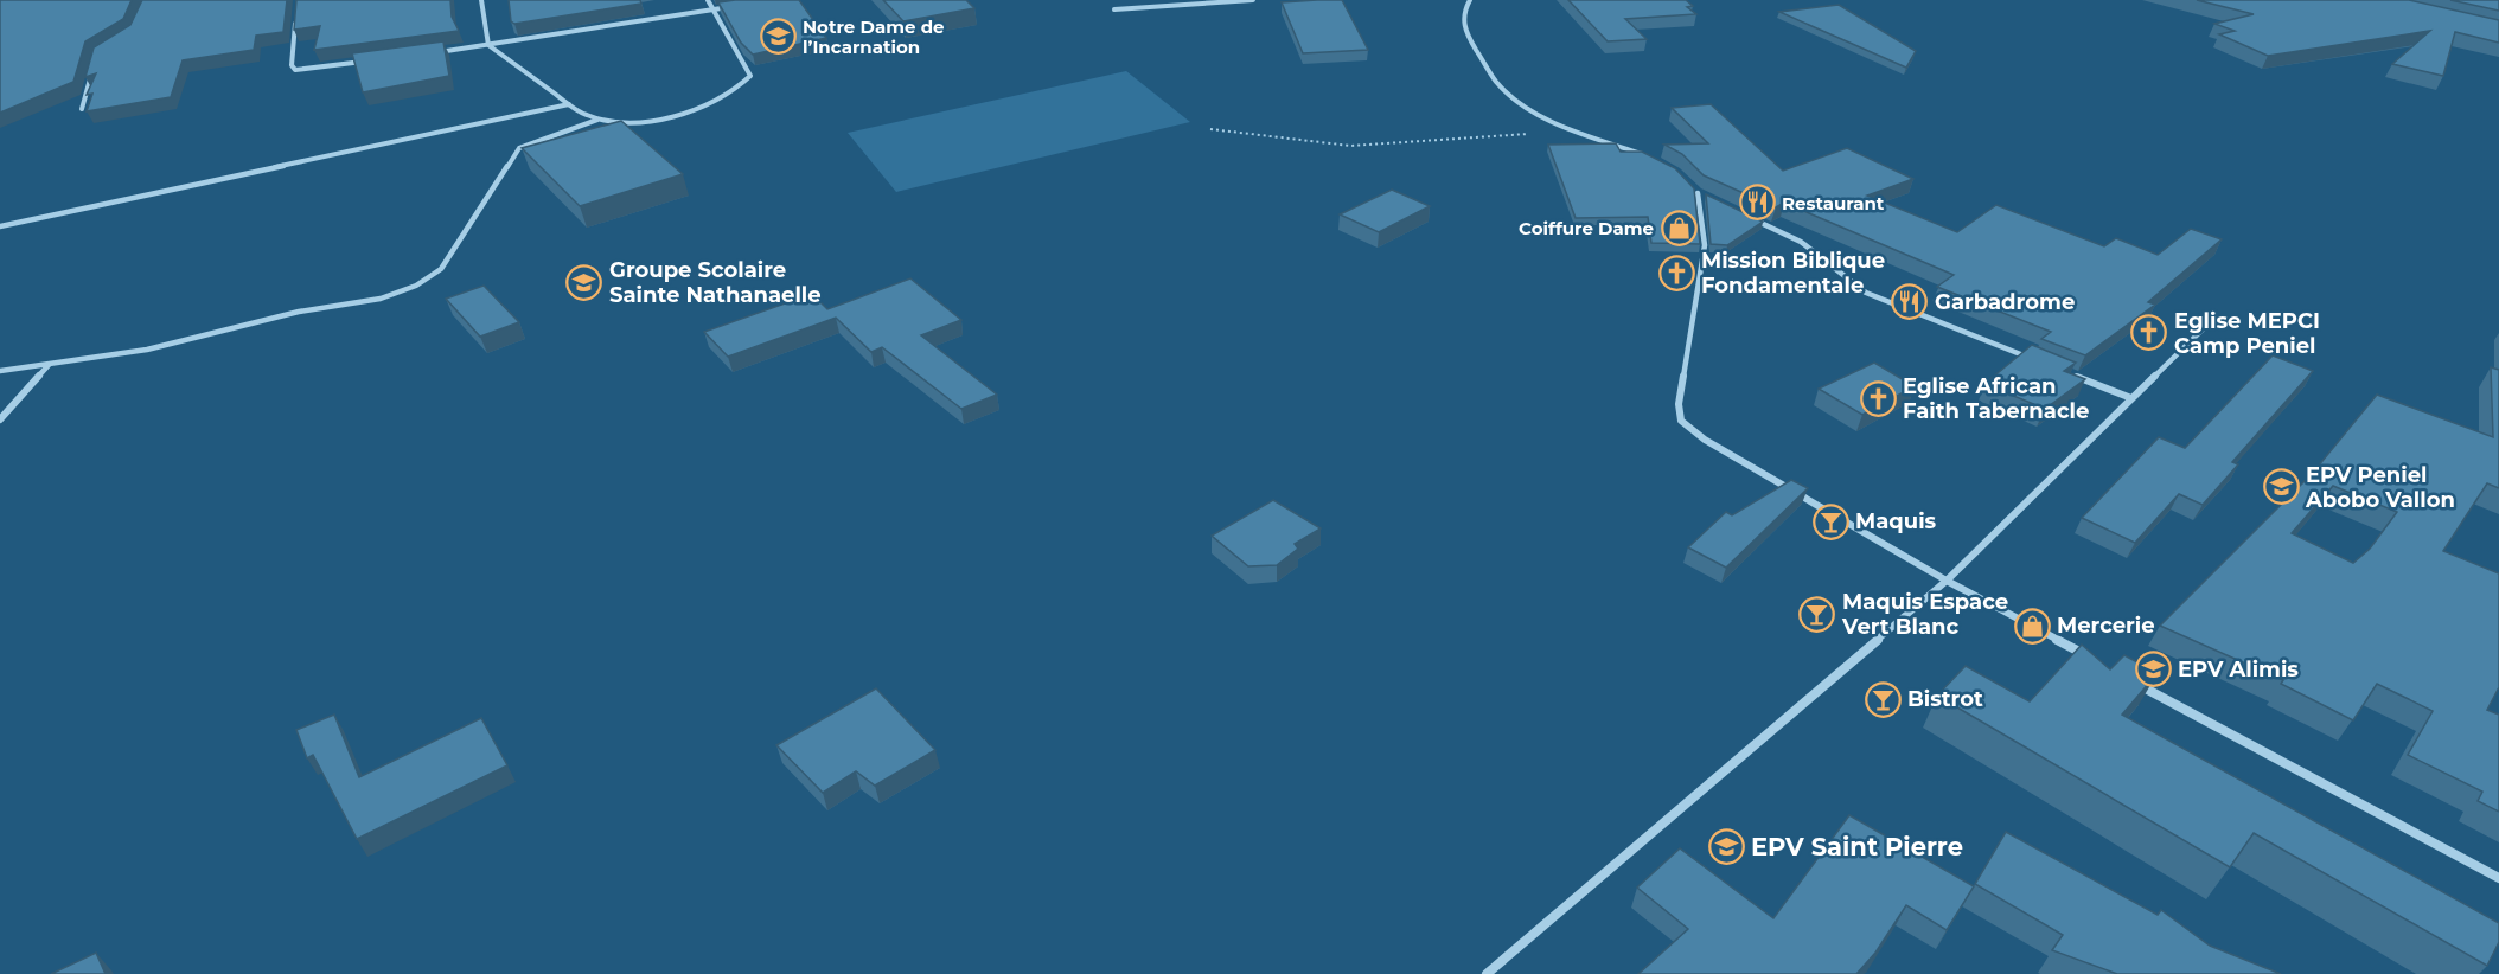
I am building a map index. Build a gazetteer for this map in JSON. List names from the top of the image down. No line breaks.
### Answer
{"places":{"school or university":["Notre Dame de l’Incarnation","Groupe Scolaire Sainte Nathanaelle","EPV Peniel Abobo Vallon","EPV Alimis","EPV Saint Pierre"],"restaurant":["Restaurant","Garbadrome"],"shop":["Coiffure Dame","Mercerie"],"church":["Mission Biblique Fondamentale","Eglise MEPCI Camp Peniel","Eglise African Faith Tabernacle"],"bar":["Maquis","Maquis Espace Vert Blanc","Bistrot"]}}
